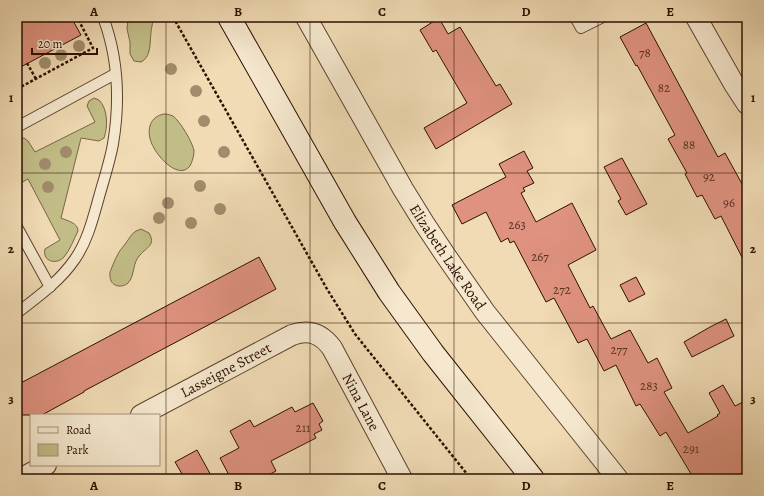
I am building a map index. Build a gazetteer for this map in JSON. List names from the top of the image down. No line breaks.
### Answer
{"streets":{"street":["Elizabeth Lake Road","Lasseigne Street","Nina Lane"]},"crossings":[["Lasseigne Street","Nina Lane"]],"house_numbers":["78","82","88","92","96","263","267","272","277","283","211","291"],"legend":["Road","Park"],"scale_bar":"20 m","grid":{"columns":["A","B","C","D","E"],"rows":["1","2","3"]}}
